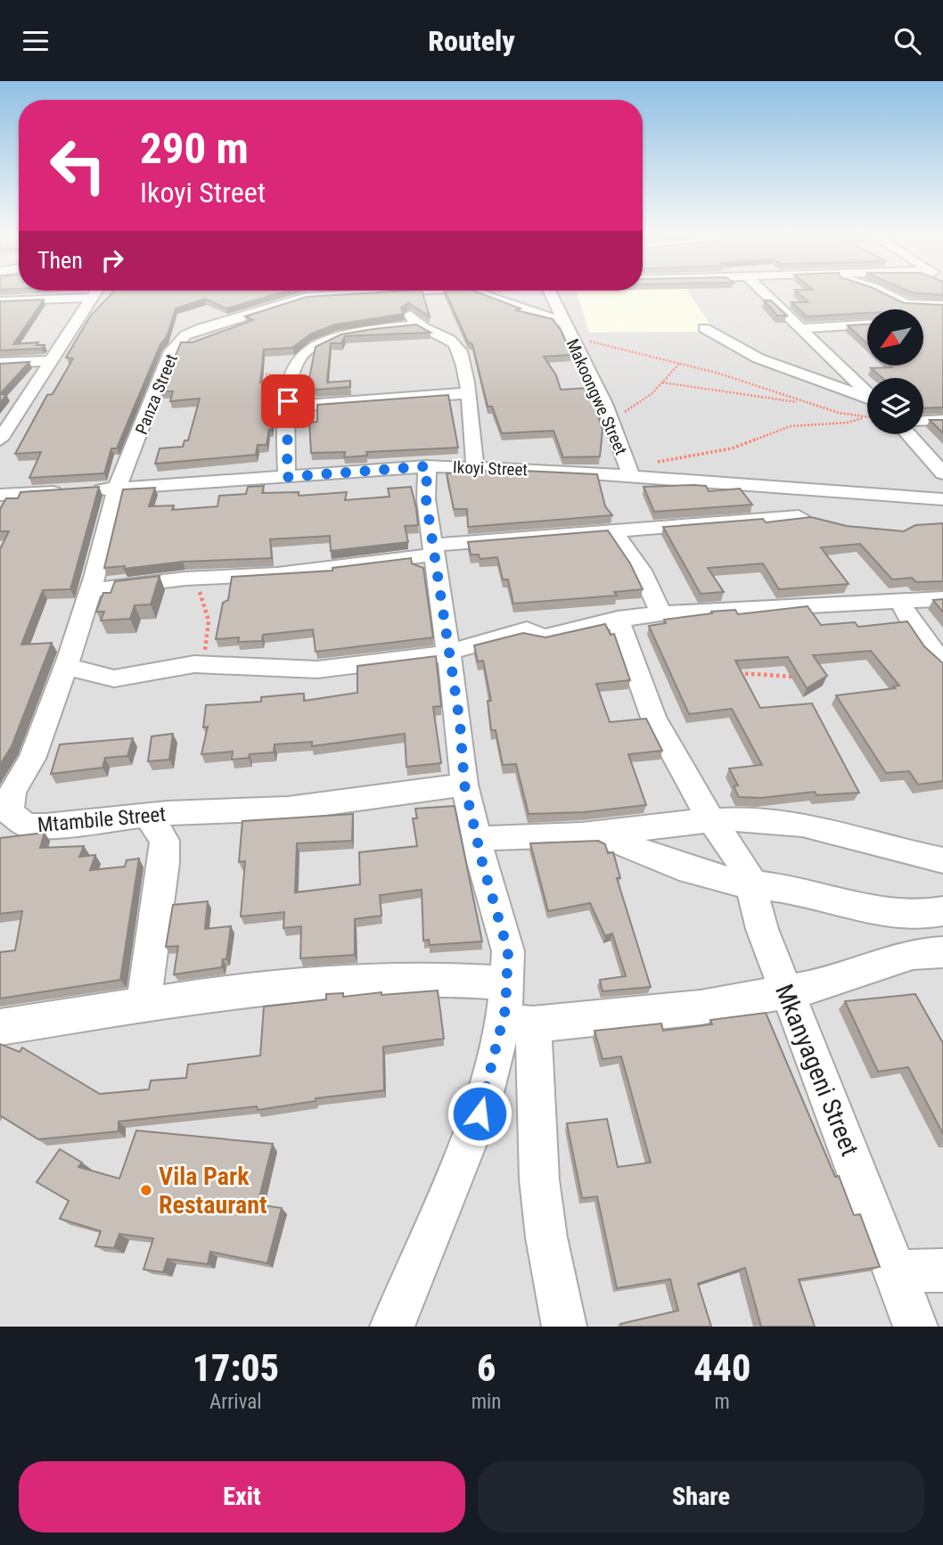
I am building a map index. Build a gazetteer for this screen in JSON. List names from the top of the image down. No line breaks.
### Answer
{"streets":{"street":["Panza Street","Makoongwe Street","Ikoyi Street","Mtambile Street","Mkanyageni Street"]},"crossings":[["Panza Street","Ikoyi Street"],["Panza Street","Mtambile Street"],["Makoongwe Street","Ikoyi Street"],["Ikoyi Street","Mtambile Street"]],"places":["Vila Park Restaurant"],"north":"bottom left","page":{"header":"Routely","turn":["290 m","Ikoyi Street"],"then":"Then","eta":["17:05","Arrival","6","min","440","m"],"buttons":["Exit","Share"]}}
